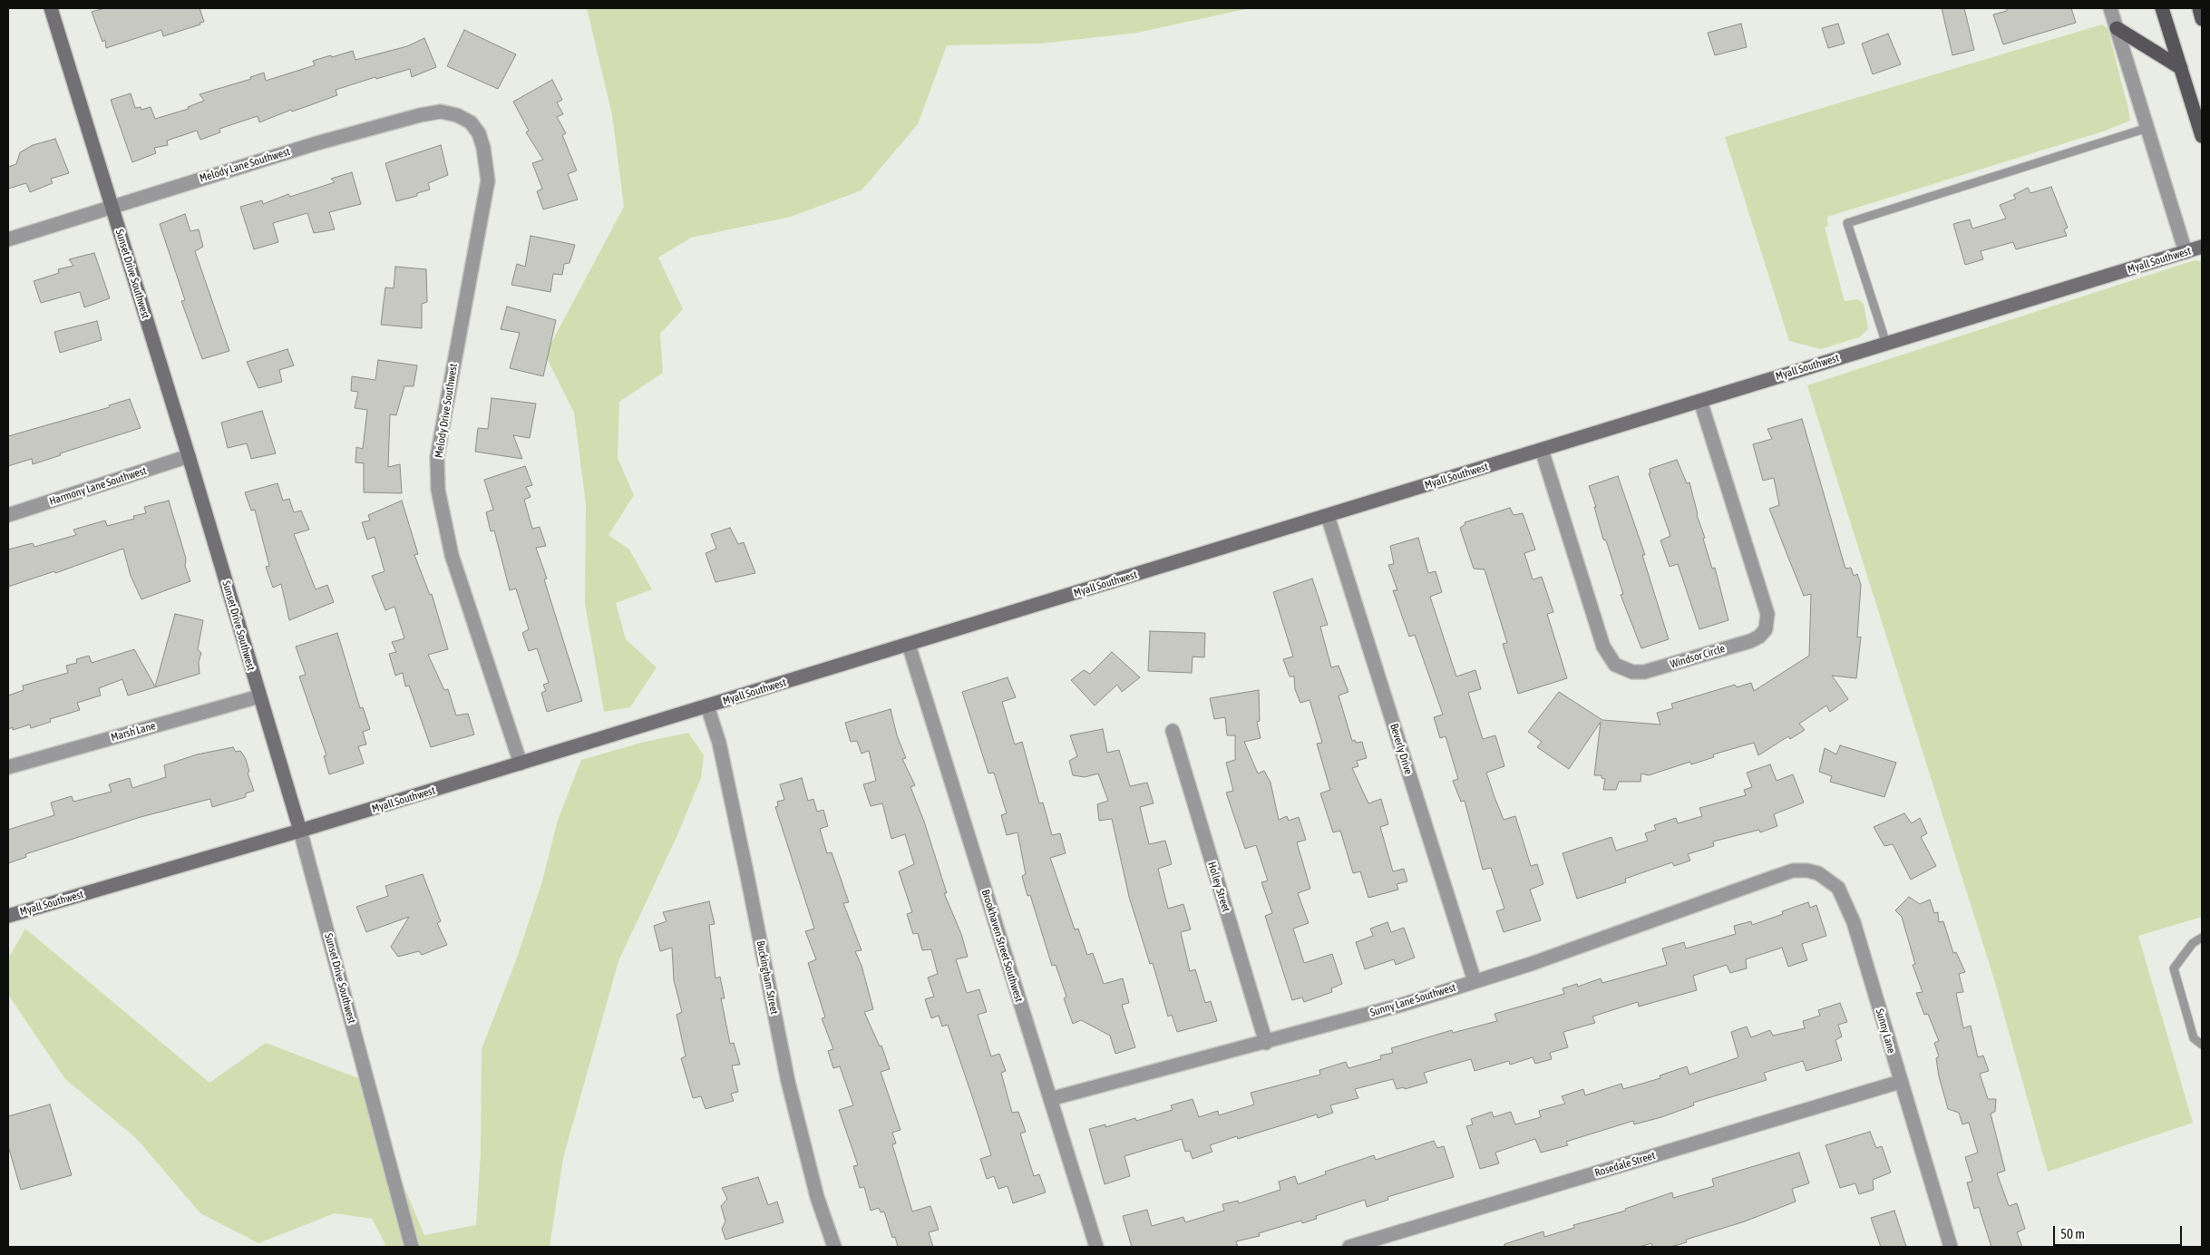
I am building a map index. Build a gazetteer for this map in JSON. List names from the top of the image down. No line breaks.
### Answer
{"streets":{"street":["Melody Lane Southwest","Myall Southwest","Sunset Drive Southwest","Melody Drive Southwest","Harmony Lane Southwest","Windsor Circle","Marsh Lane","Beverly Drive","Holley Street","Brookhaven Street Southwest","Buckingham Street","Sunny Lane Southwest","Sunny Lane","Rosedale Street"]},"crossings":[["Melody Lane Southwest","Sunset Drive Southwest"],["Melody Lane Southwest","Melody Drive Southwest"],["Myall Southwest","Sunset Drive Southwest"],["Myall Southwest","Melody Drive Southwest"],["Myall Southwest","Windsor Circle"],["Myall Southwest","Beverly Drive"],["Myall Southwest","Brookhaven Street Southwest"],["Myall Southwest","Buckingham Street"],["Sunset Drive Southwest","Harmony Lane Southwest"],["Sunset Drive Southwest","Marsh Lane"],["Beverly Drive","Sunny Lane Southwest"],["Holley Street","Sunny Lane Southwest"],["Brookhaven Street Southwest","Sunny Lane Southwest"],["Sunny Lane Southwest","Sunny Lane"],["Sunny Lane","Rosedale Street"]],"scale_bar":"50 m"}
